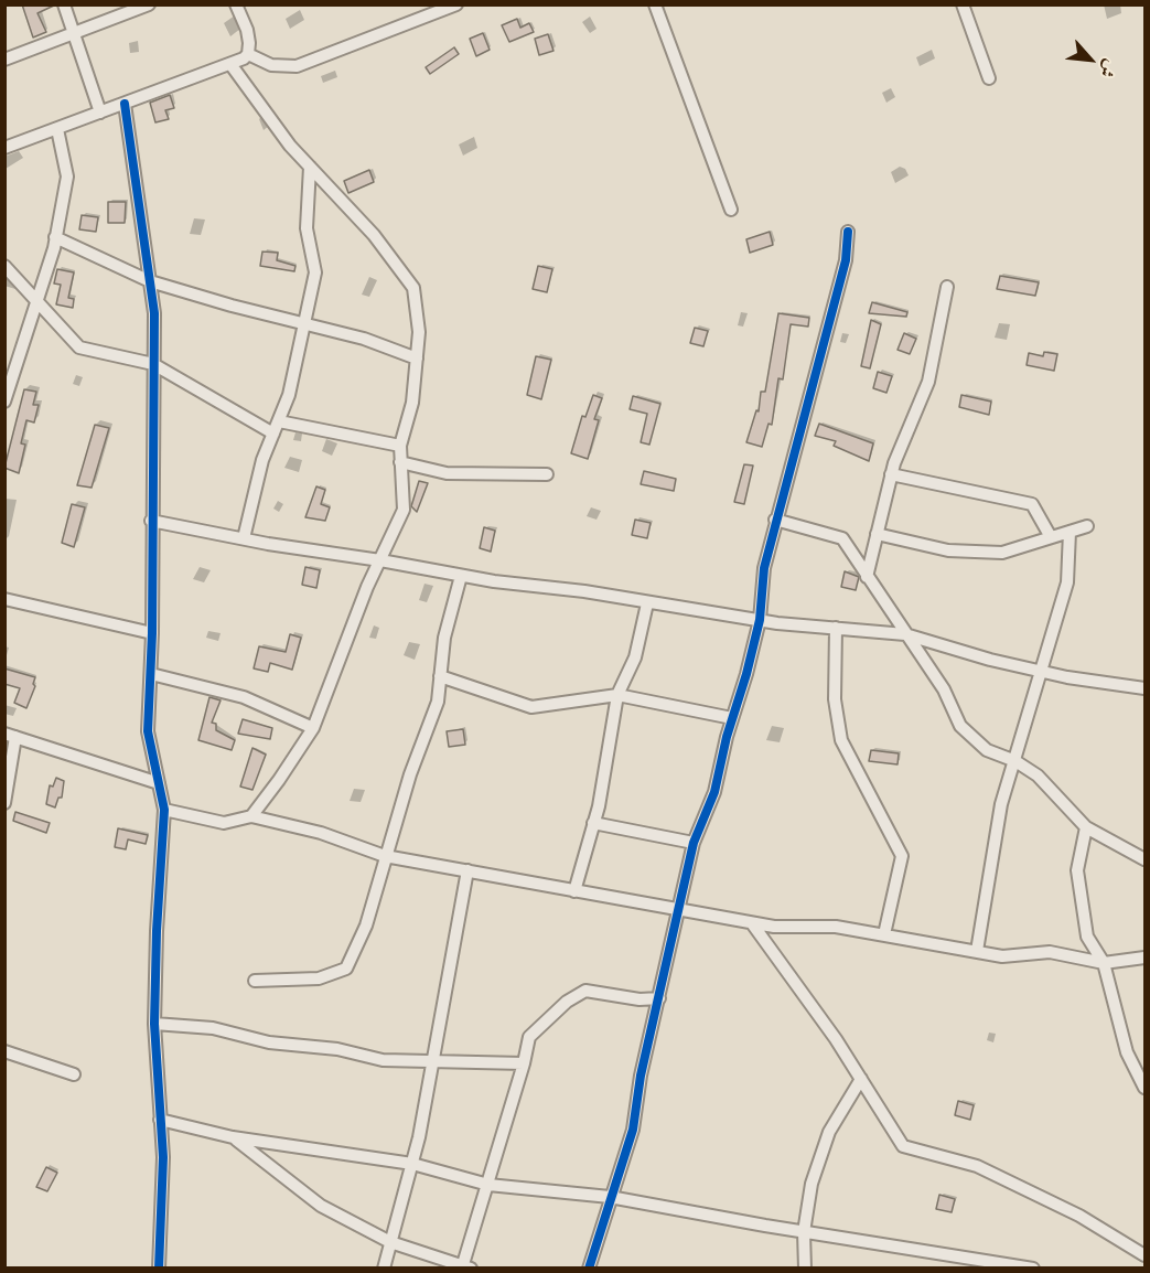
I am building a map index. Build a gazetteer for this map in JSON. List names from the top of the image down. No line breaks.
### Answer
{"north":"bottom right"}
